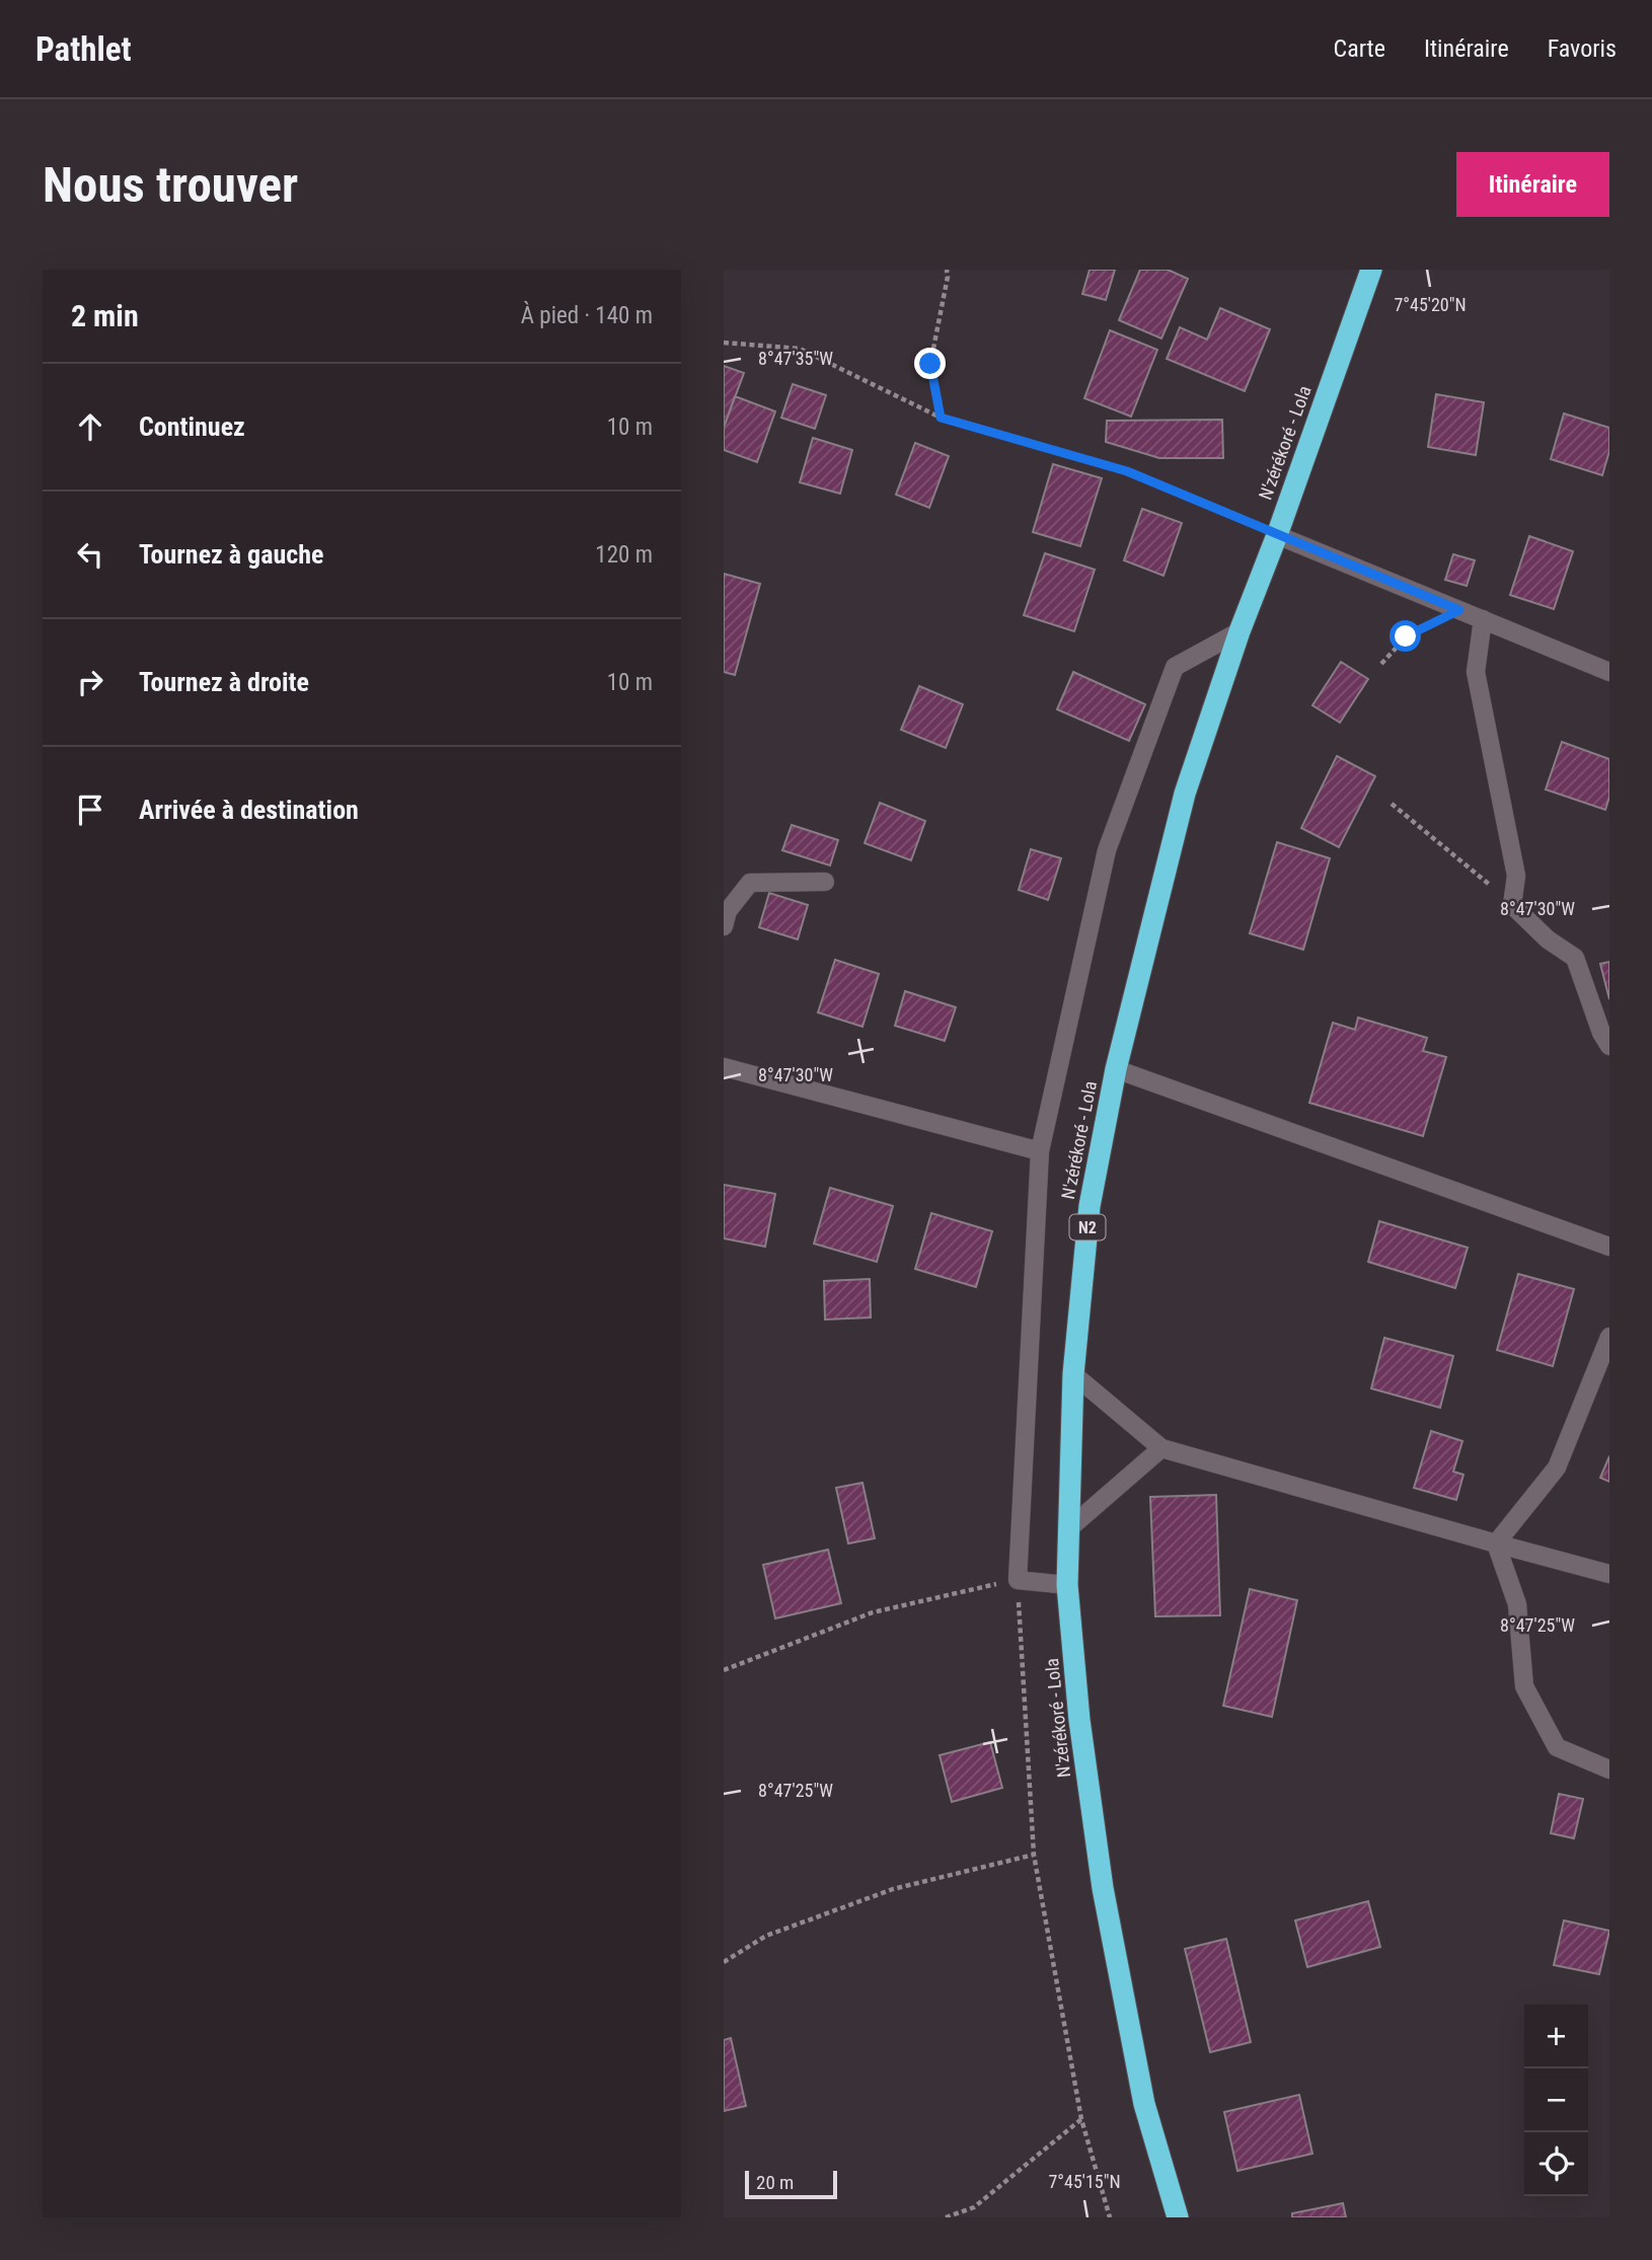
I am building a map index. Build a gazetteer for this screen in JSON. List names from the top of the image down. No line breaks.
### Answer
{"streets":{"highway":["N'zérékoré - Lola","N2"]},"scale_bar":"20 m","page":{"header":"Pathlet","nav":["Carte","Itinéraire","Favoris"],"buttons":"Itinéraire","title":"Nous trouver","heading":["2 min","À pied · 140 m"],"list":[["Continuez","10 m"],["Tournez à gauche","120 m"],["Tournez à droite","10 m"],"Arrivée à destination"],"map_buttons":["+","−"],"scale":"20 m"},"coordinates":["7°45'20\"N","8°47'35\"W","8°47'30\"W","8°47'25\"W","7°45'15\"N"]}
